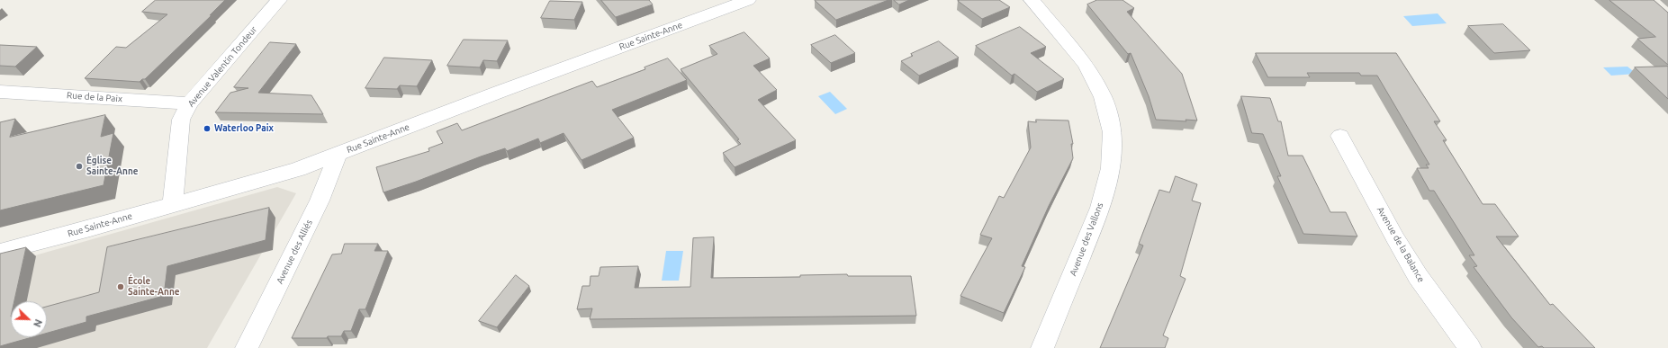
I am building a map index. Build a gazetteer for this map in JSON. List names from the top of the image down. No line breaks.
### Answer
{"streets":{"street":["Rue Sainte-Anne","Avenue Valentin Tondeur","Rue de la Paix","Avenue des Vallons","Avenue de la Balance","Avenue des Alliés"]},"crossings":[["Rue Sainte-Anne","Avenue Valentin Tondeur"],["Rue Sainte-Anne","Avenue des Alliés"],["Avenue Valentin Tondeur","Rue de la Paix"]],"places":["Waterloo Paix","Église Sainte-Anne","École Sainte-Anne"],"north":"bottom right"}
